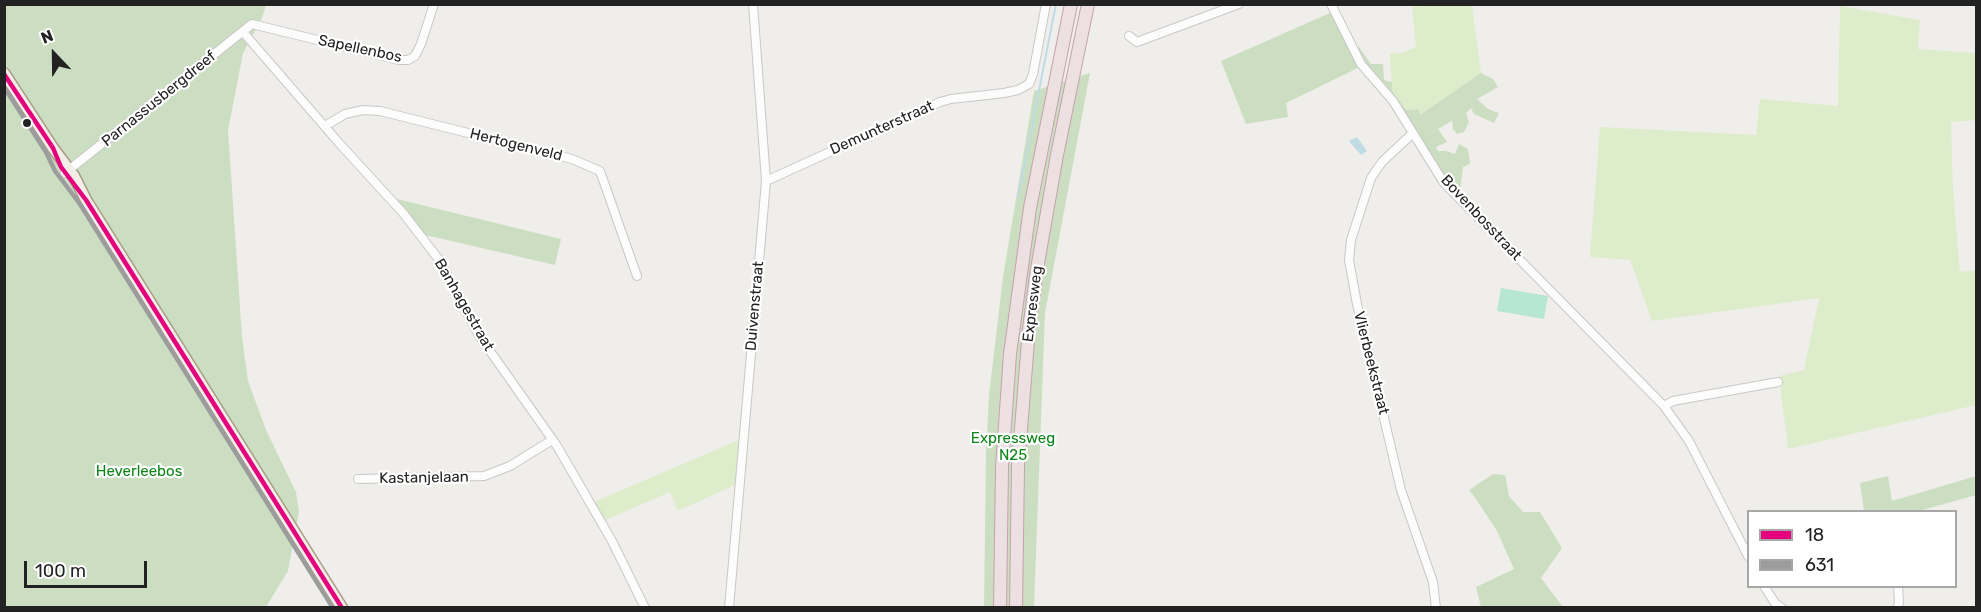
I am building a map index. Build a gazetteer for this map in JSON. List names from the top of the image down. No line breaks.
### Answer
{"streets":{"highway":["Expresweg"],"street":["Sapellenbos","Parnassusbergdreef","Demunterstraat","Hertogenveld","Bovenbosstraat","Banhagestraat","Duivenstraat","Vlierbeekstraat","Kastanjelaan"]},"crossings":[["Sapellenbos","Parnassusbergdreef"],["Parnassusbergdreef","Banhagestraat"],["Demunterstraat","Duivenstraat"],["Hertogenveld","Banhagestraat"],["Bovenbosstraat","Vlierbeekstraat"],["Banhagestraat","Kastanjelaan"]],"parks":["Expressweg N25","Heverleebos"],"lines":["transit line 18","transit line 631"],"legend":["18","631"],"scale_bar":"100 m","north":"top"}
